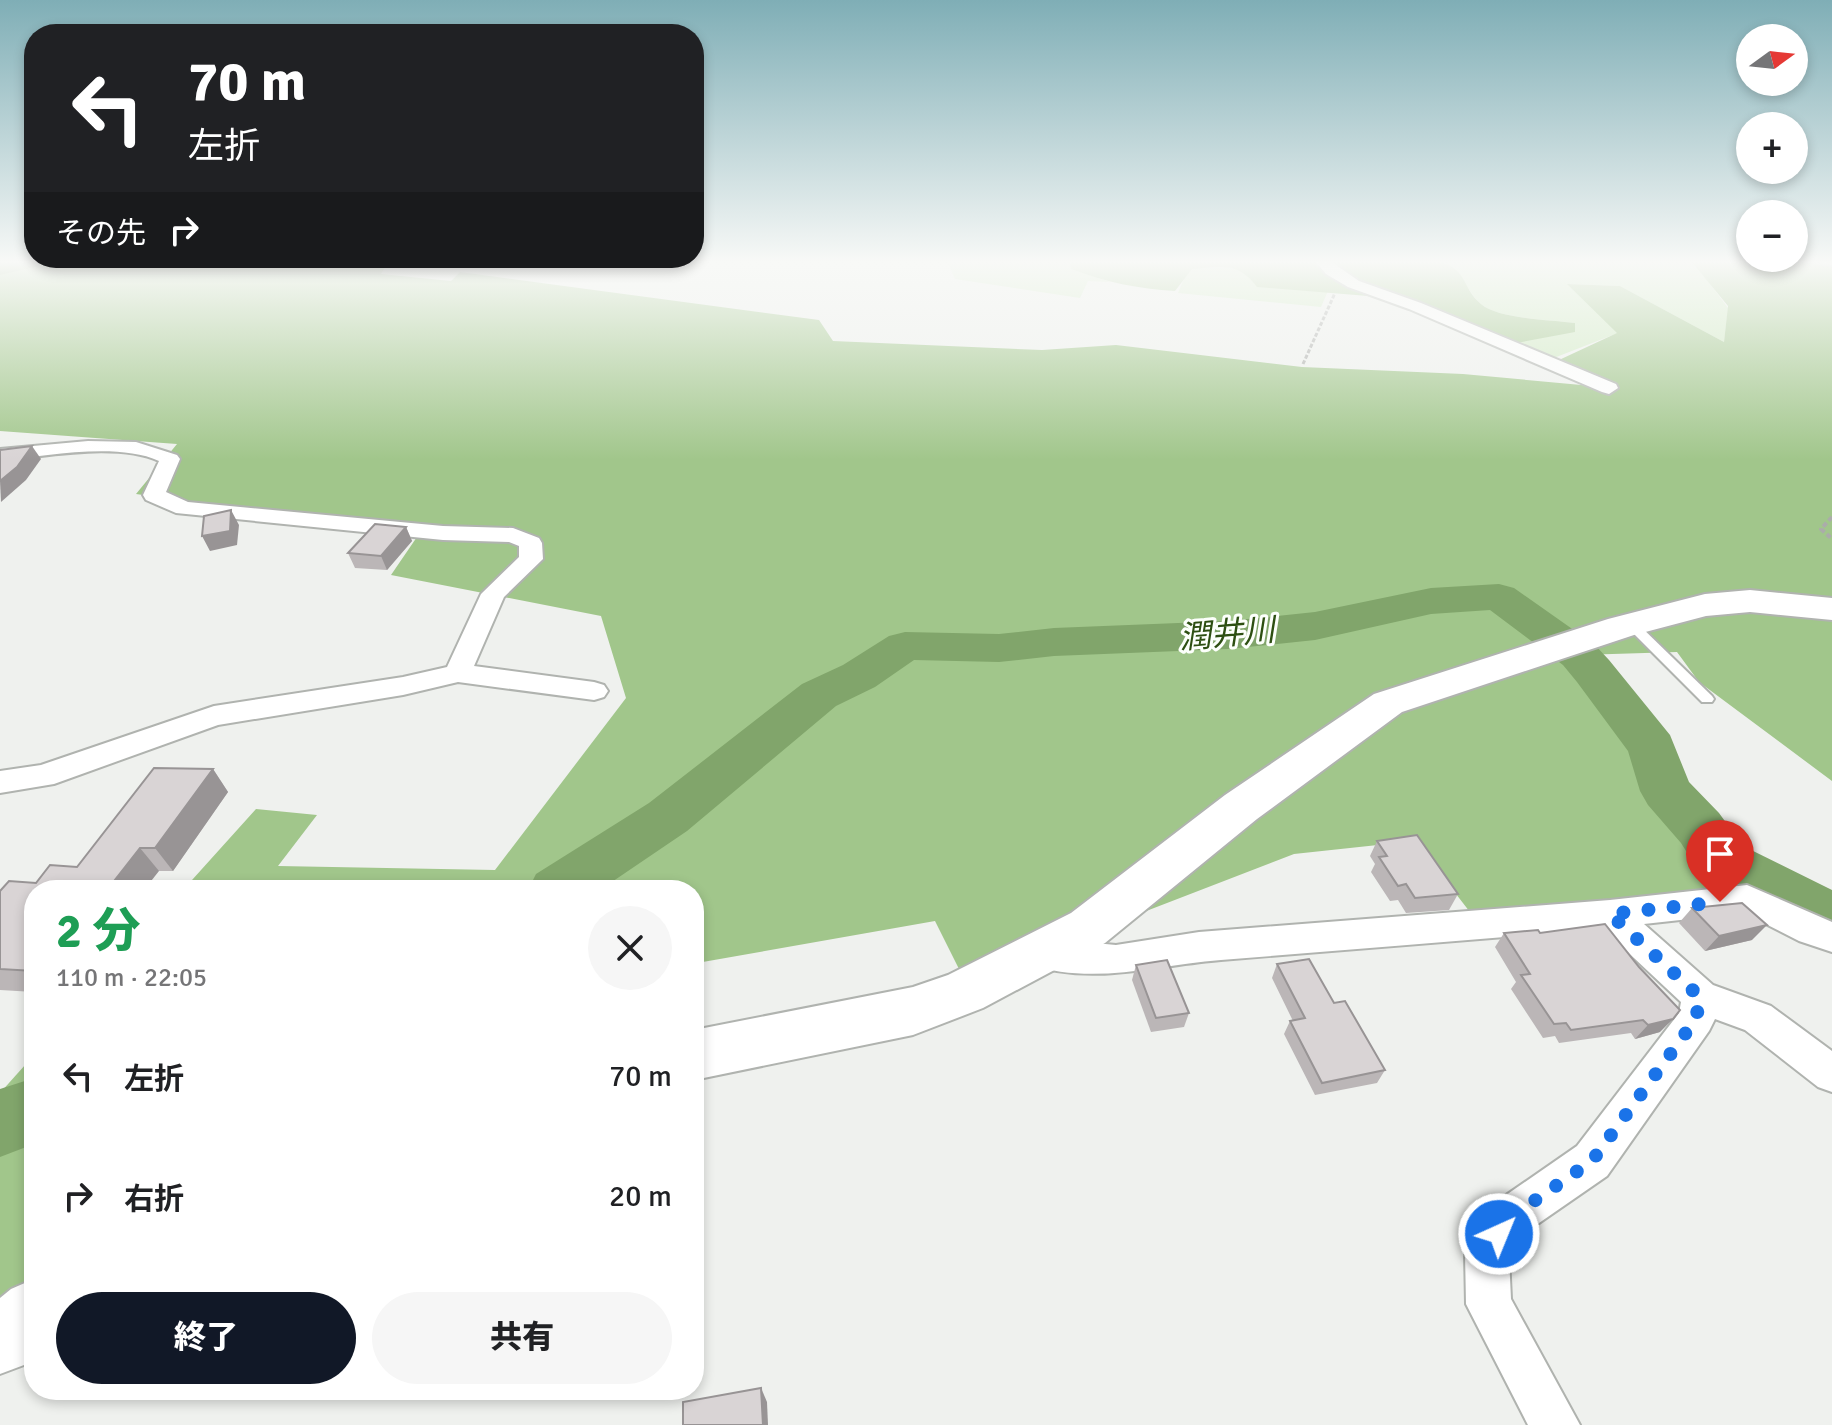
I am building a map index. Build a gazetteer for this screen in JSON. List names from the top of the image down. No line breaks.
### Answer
{"water":["潤井川"],"north":"right","page":{"map_buttons":["+","−"],"turn":["70 m","左折"],"then":"その先","heading":["2 分","110 m · 22:05"],"list":[{"name":"左折","value":"70 m"},{"name":"右折","value":"20 m"}],"buttons":["終了","共有"]}}
